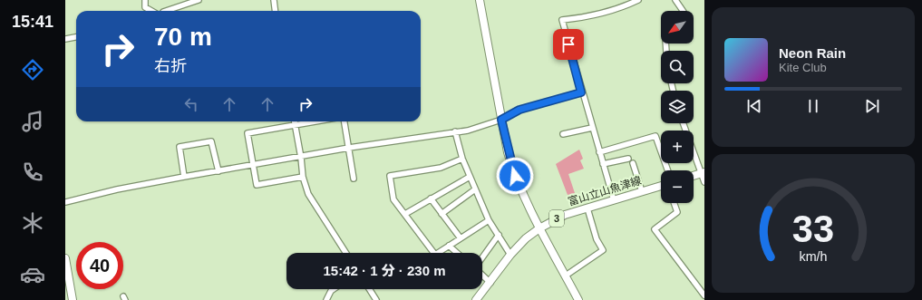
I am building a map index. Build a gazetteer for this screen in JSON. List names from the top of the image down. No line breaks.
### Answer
{"streets":{"street":["富山立山魚津線","3"]},"north":"bottom left","page":{"tabs":"15:41","map_buttons":["+","−"],"turn":["70 m","右折"],"song":["Neon Rain","Kite Club"],"limit":"40","trip":"15:42 · 1 分 · 230 m","gauge":["33","km/h"]}}
